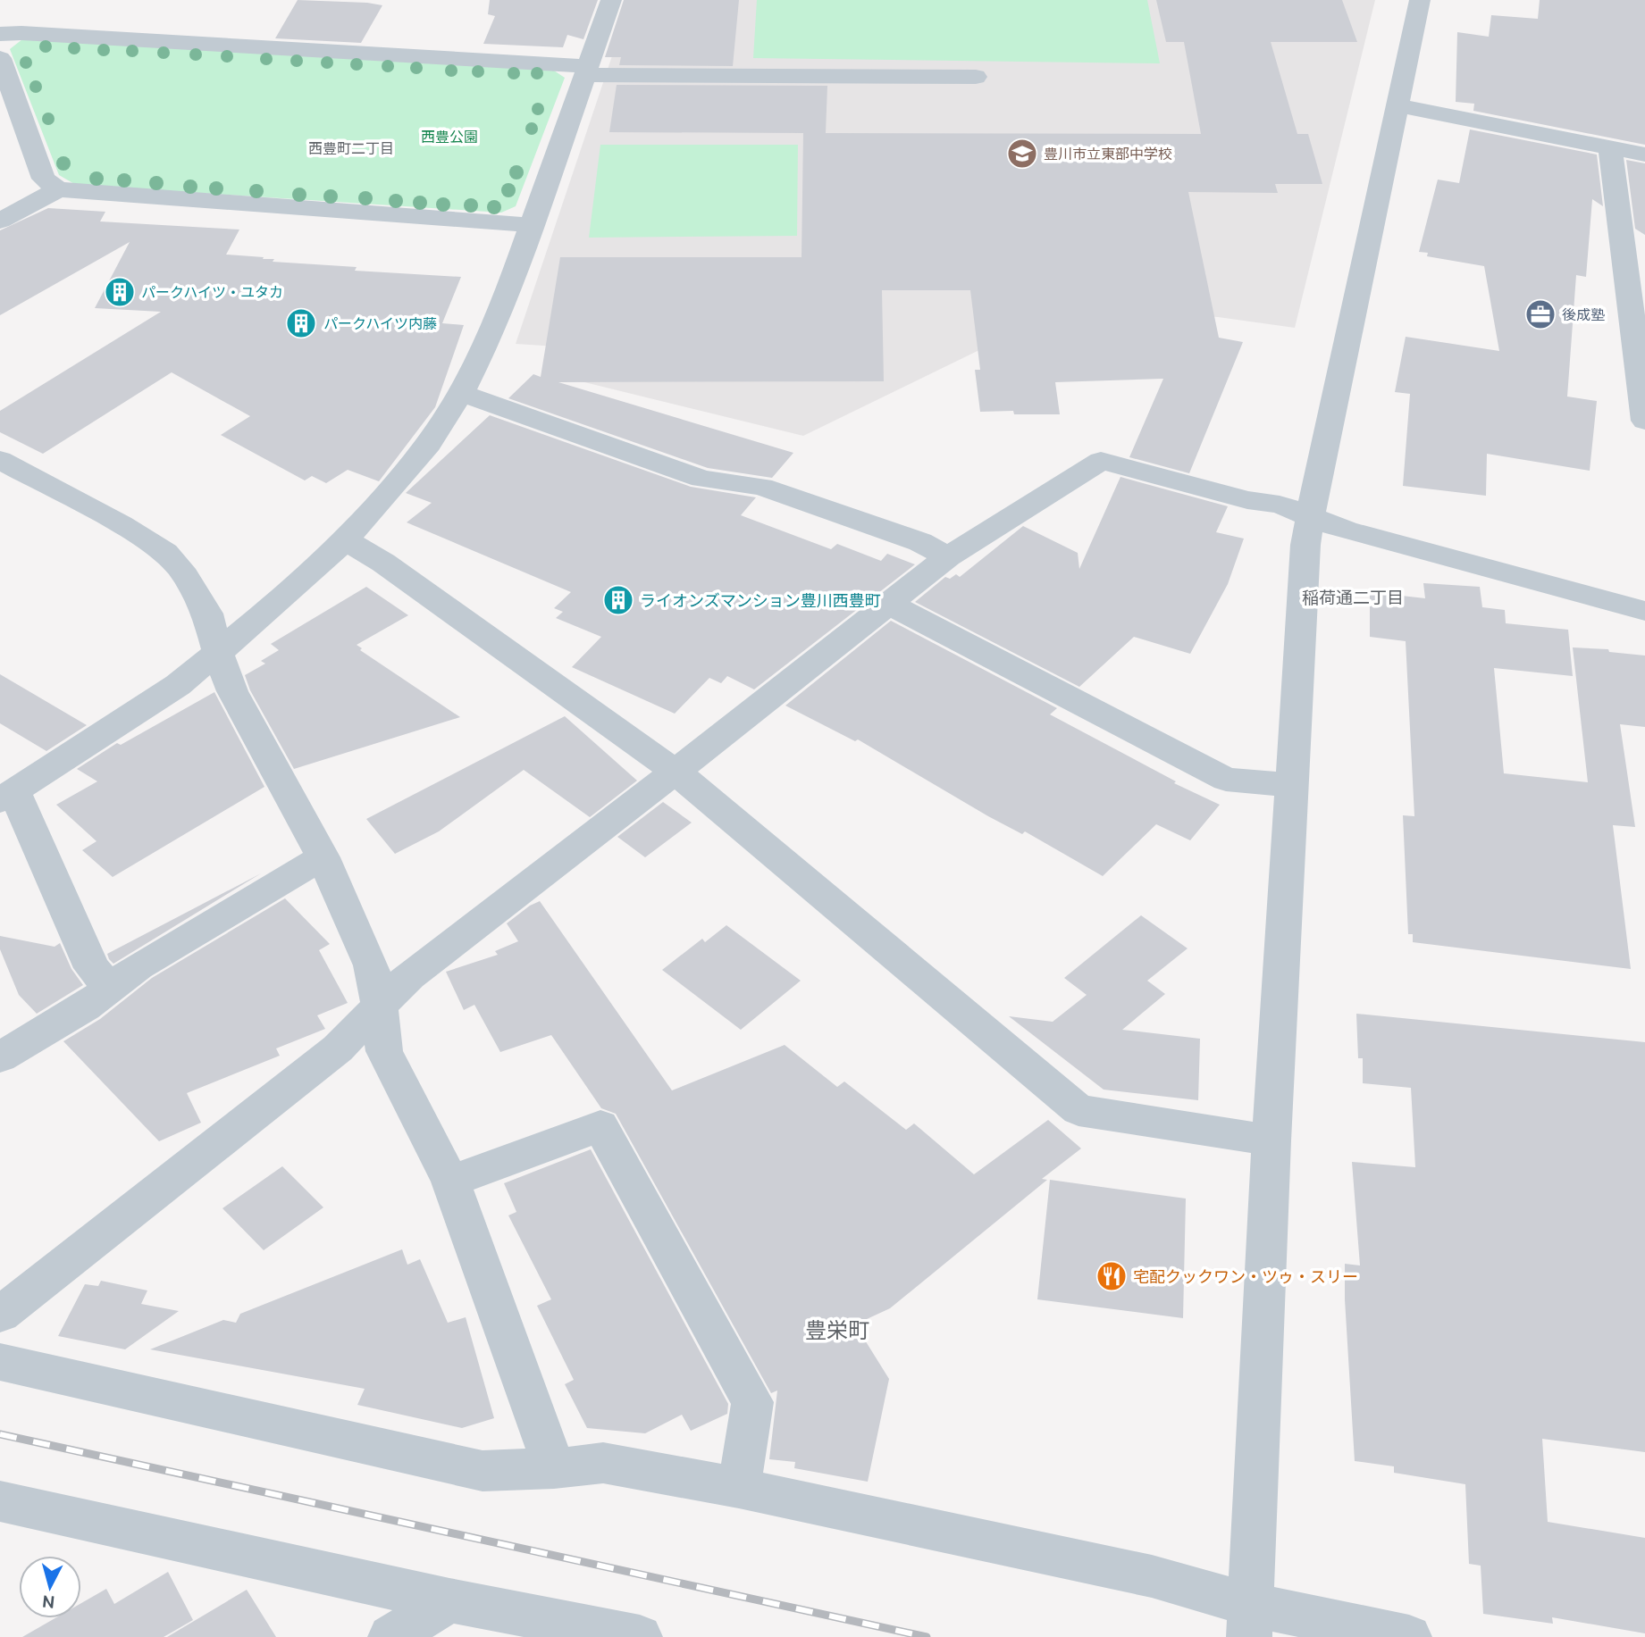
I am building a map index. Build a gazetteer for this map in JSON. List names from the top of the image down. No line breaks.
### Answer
{"districts":["西豊町二丁目","稲荷通二丁目","豊栄町"],"parks":["西豊公園"],"places":{"school or university":["豊川市立東部中学校"],"building":["パークハイツ・ユタカ","パークハイツ内藤","ライオンズマンション豊川西豊町"],"office":["後成塾"],"restaurant":["宅配クックワン・ツゥ・スリー"]},"north":"bottom"}
